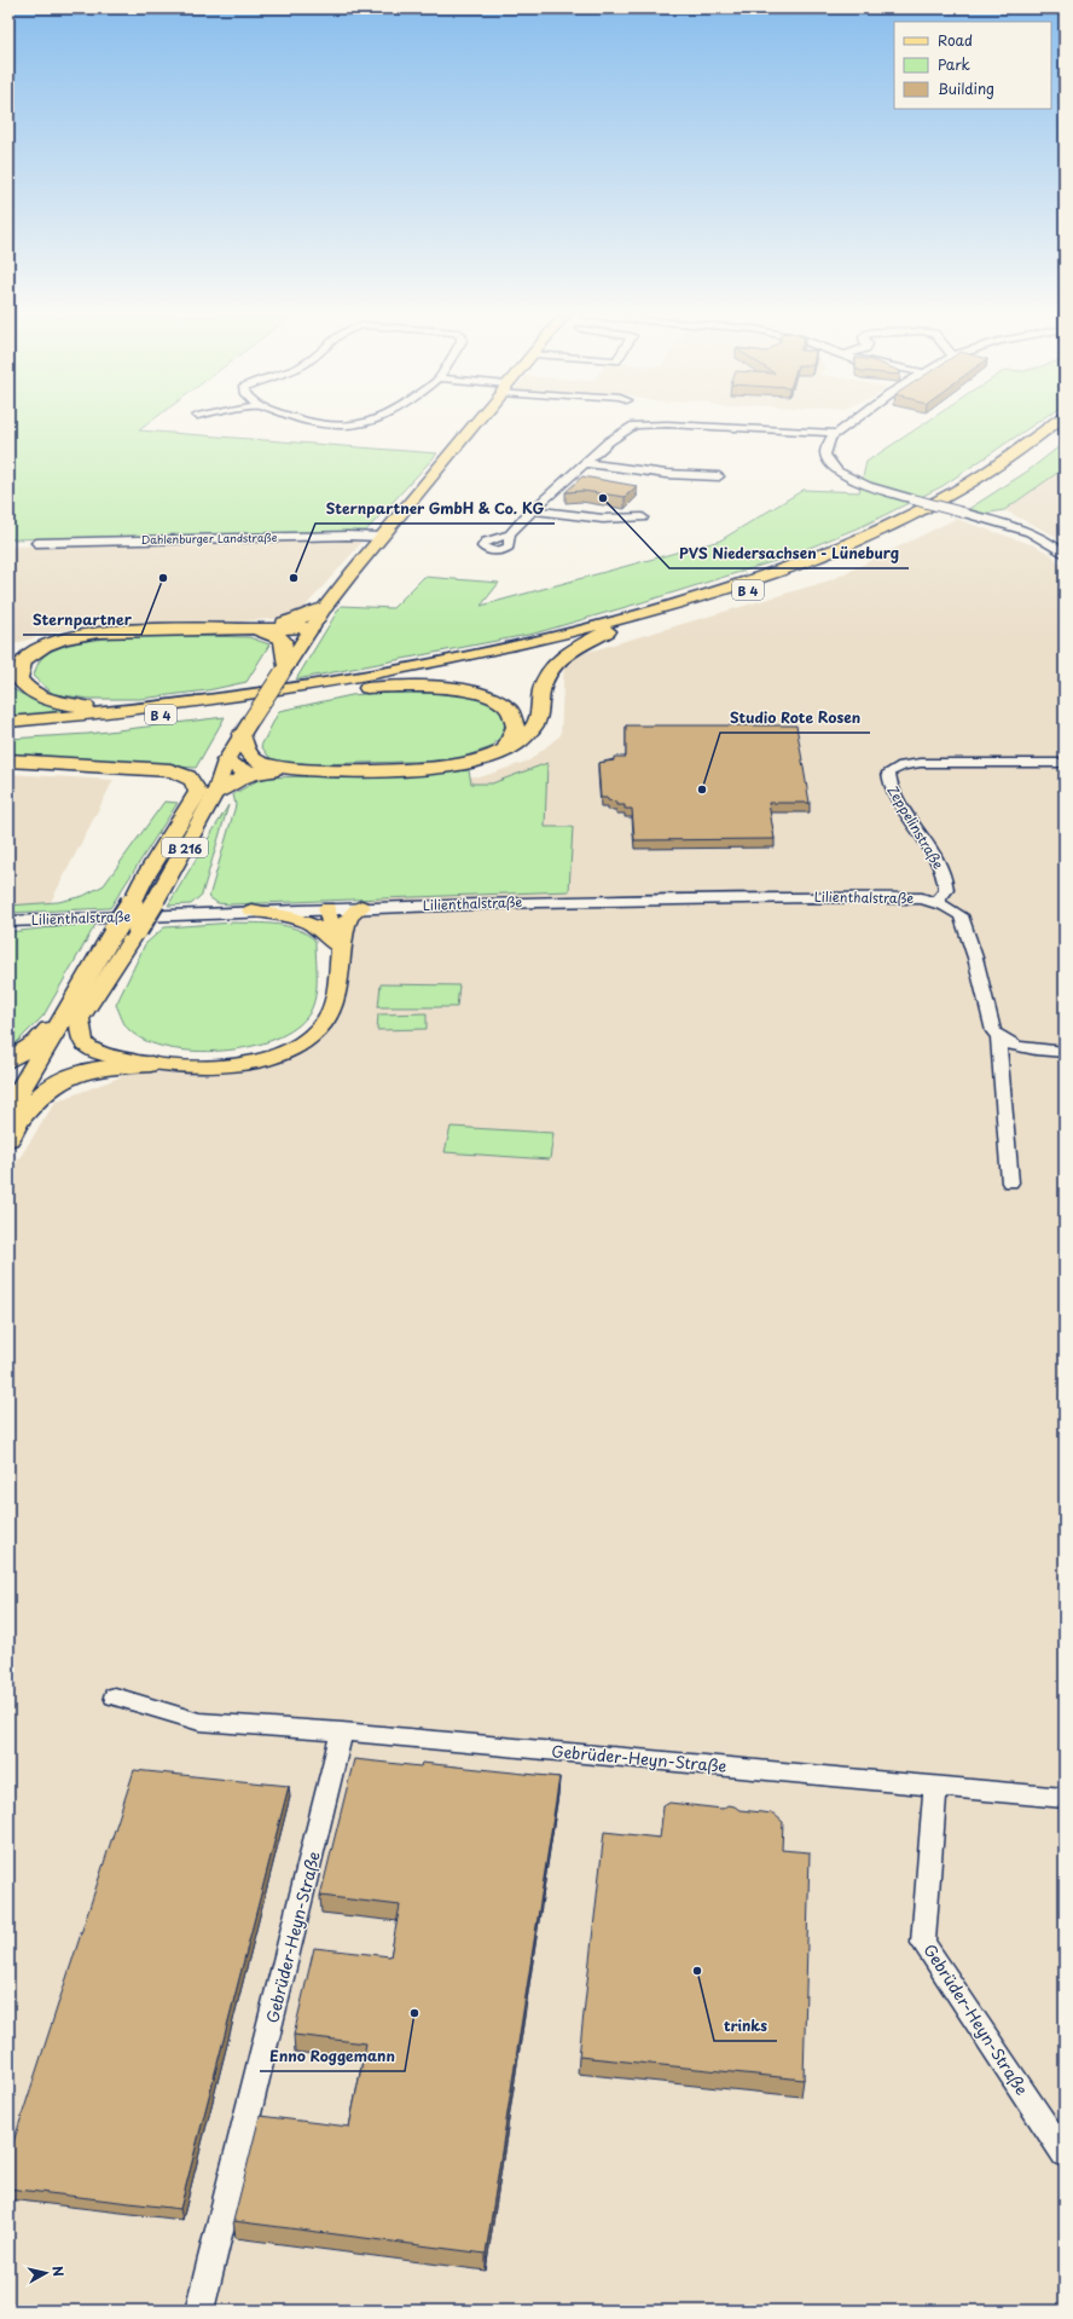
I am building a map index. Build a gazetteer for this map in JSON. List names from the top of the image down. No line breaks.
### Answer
{"streets":{"highway":["B 4","B 216"],"street":["Dahlenburger Landstraße","Zeppelinstraße","Lilienthalstraße","Gebrüder-Heyn-Straße"]},"crossings":[["Zeppelinstraße","Lilienthalstraße"]],"places":["PVS Niedersachsen - Lüneburg","Sternpartner","Sternpartner GmbH & Co. KG","Studio Rote Rosen","trinks","Enno Roggemann"],"legend":["Road","Park","Building"],"north":"right"}
